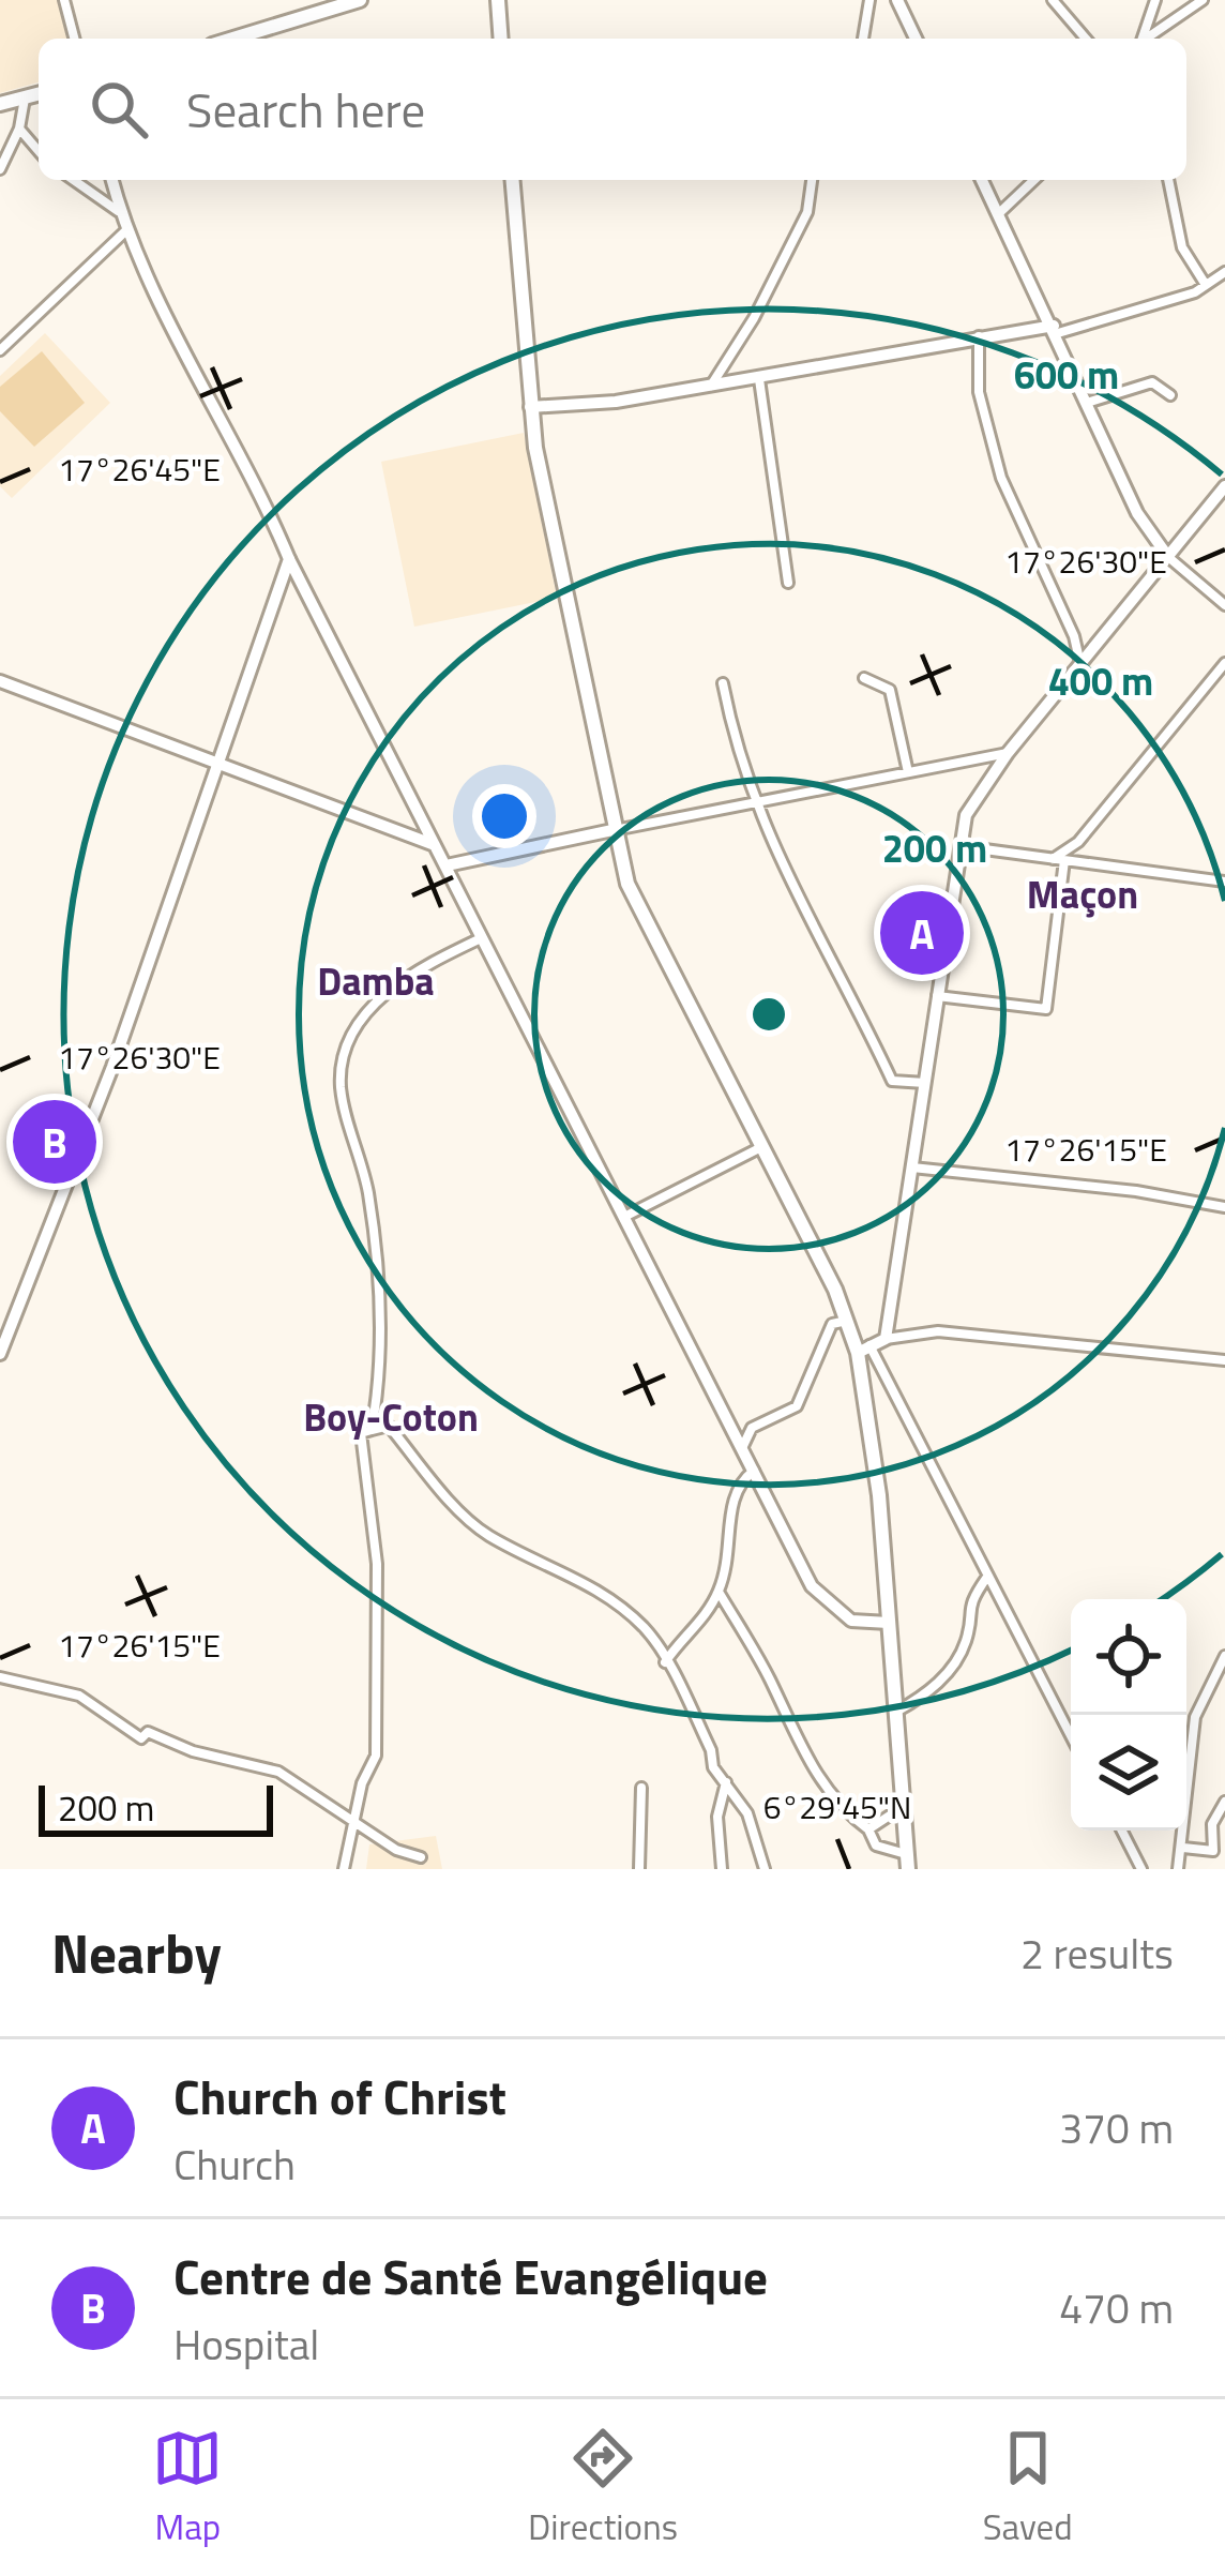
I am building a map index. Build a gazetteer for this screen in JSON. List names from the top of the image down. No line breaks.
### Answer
{"districts":["Maçon","Damba","Boy-Coton"],"scale_bar":"200 m","page":{"search":"Search here","pins":["A","B"],"scale":"200 m","heading":["Nearby","2 results"],"list":[{"mark":"A","name":"Church of Christ","note":"Church","value":"370 m"},{"mark":"B","name":"Centre de Santé Evangélique","note":"Hospital","value":"470 m"}],"nav":["Map","Directions","Saved"]},"coordinates":["17°26'45\"E","17°26'30\"E","17°26'15\"E","6°29'45\"N"],"rings":["600 m","400 m","200 m"]}
